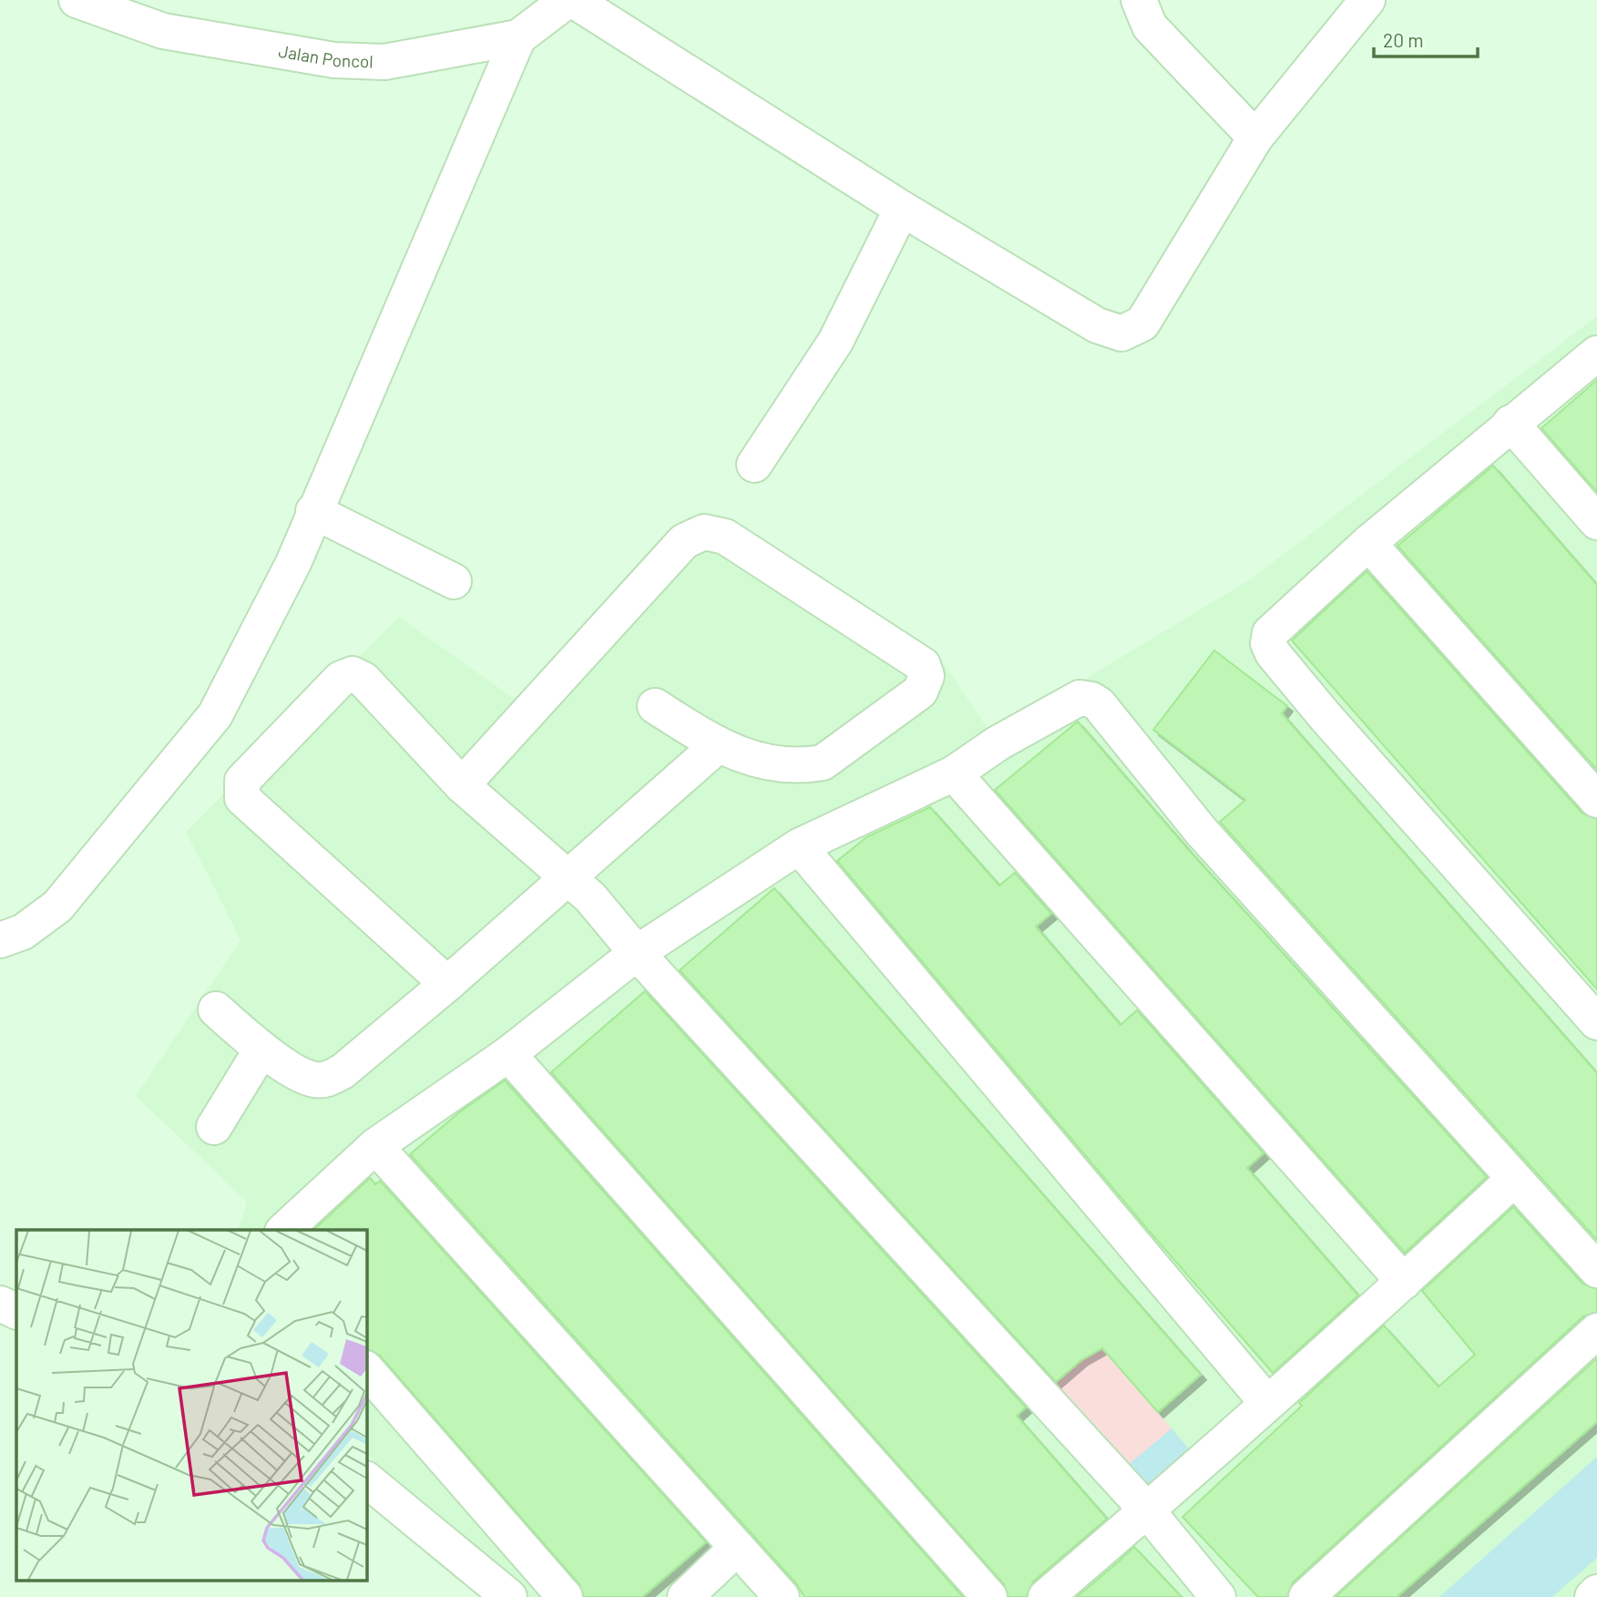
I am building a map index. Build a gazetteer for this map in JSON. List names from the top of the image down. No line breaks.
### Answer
{"streets":{"street":["Jalan Poncol"]},"scale_bar":"20 m"}
